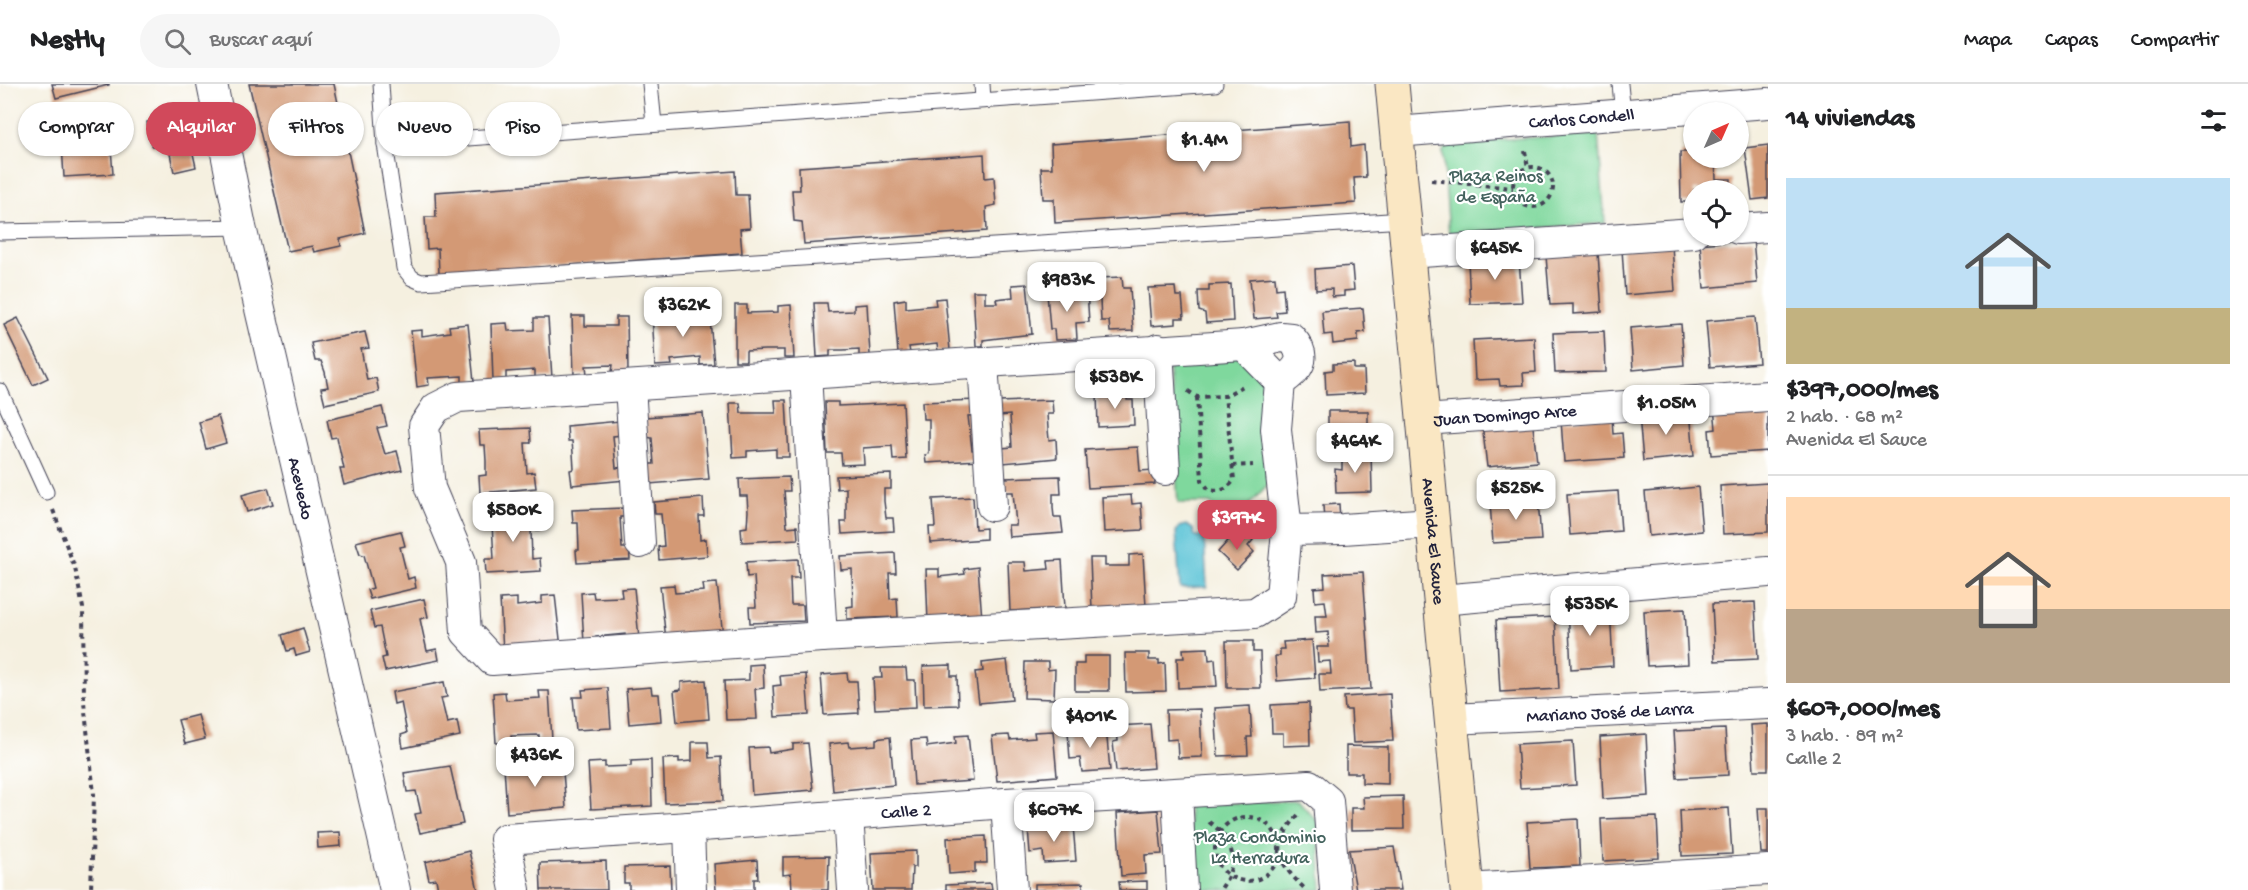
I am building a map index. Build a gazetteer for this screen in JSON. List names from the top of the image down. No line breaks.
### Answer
{"streets":{"main road":["Avenida El Sauce"],"street":["Carlos Condell","Juan Domingo Arce","Acevedo","Mariano José de Larra","Calle 2"]},"crossings":[["Carlos Condell","Avenida El Sauce"],["Juan Domingo Arce","Avenida El Sauce"],["Avenida El Sauce","Mariano José de Larra"]],"parks":["Plaza Reinos de España","Plaza Condominio La Herradura"],"north":"top right","page":{"header":"Nestly","search":"Buscar aquí","nav":["Mapa","Capas","Compartir"],"heading":"14 viviendas","chip":["Comprar","Alquilar","Filtros","Nuevo","Piso"],"price":["$1.4M","$645K","$983K","$362K","$538K","$1.05M","$464K","$525K","$580K","$397K","$535K","$401K","$436K","$607K"],"list":[{"name":"$397,000/mes","note":"2 hab. · 68 m² · Avenida El Sauce"},{"name":"$607,000/mes","note":"3 hab. · 89 m² · Calle 2"}]}}
